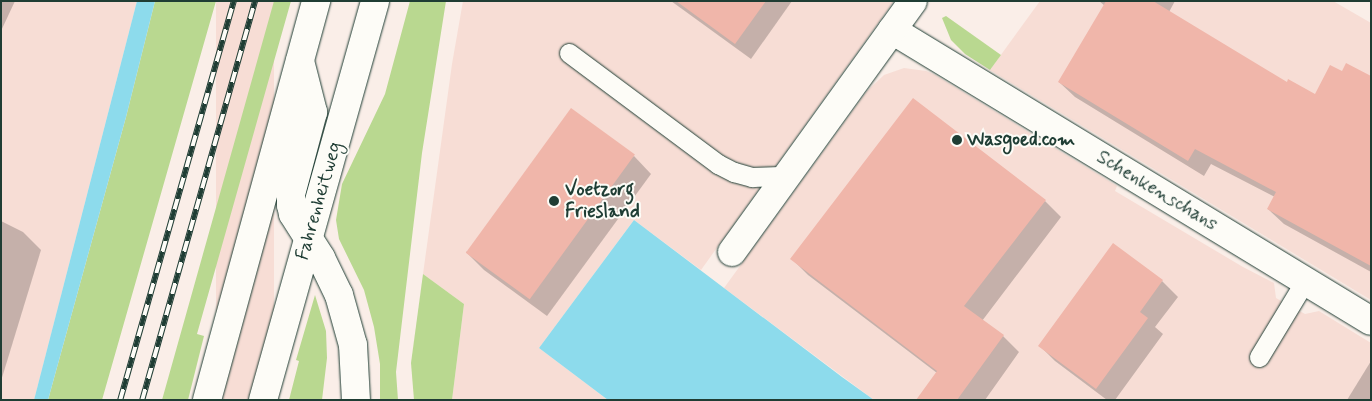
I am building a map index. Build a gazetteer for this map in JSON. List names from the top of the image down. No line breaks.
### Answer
{"streets":{"main road":["Schenkenschans","Fahrenheitweg"]},"places":["Wasgoed.com","Voetzorg Friesland"]}
